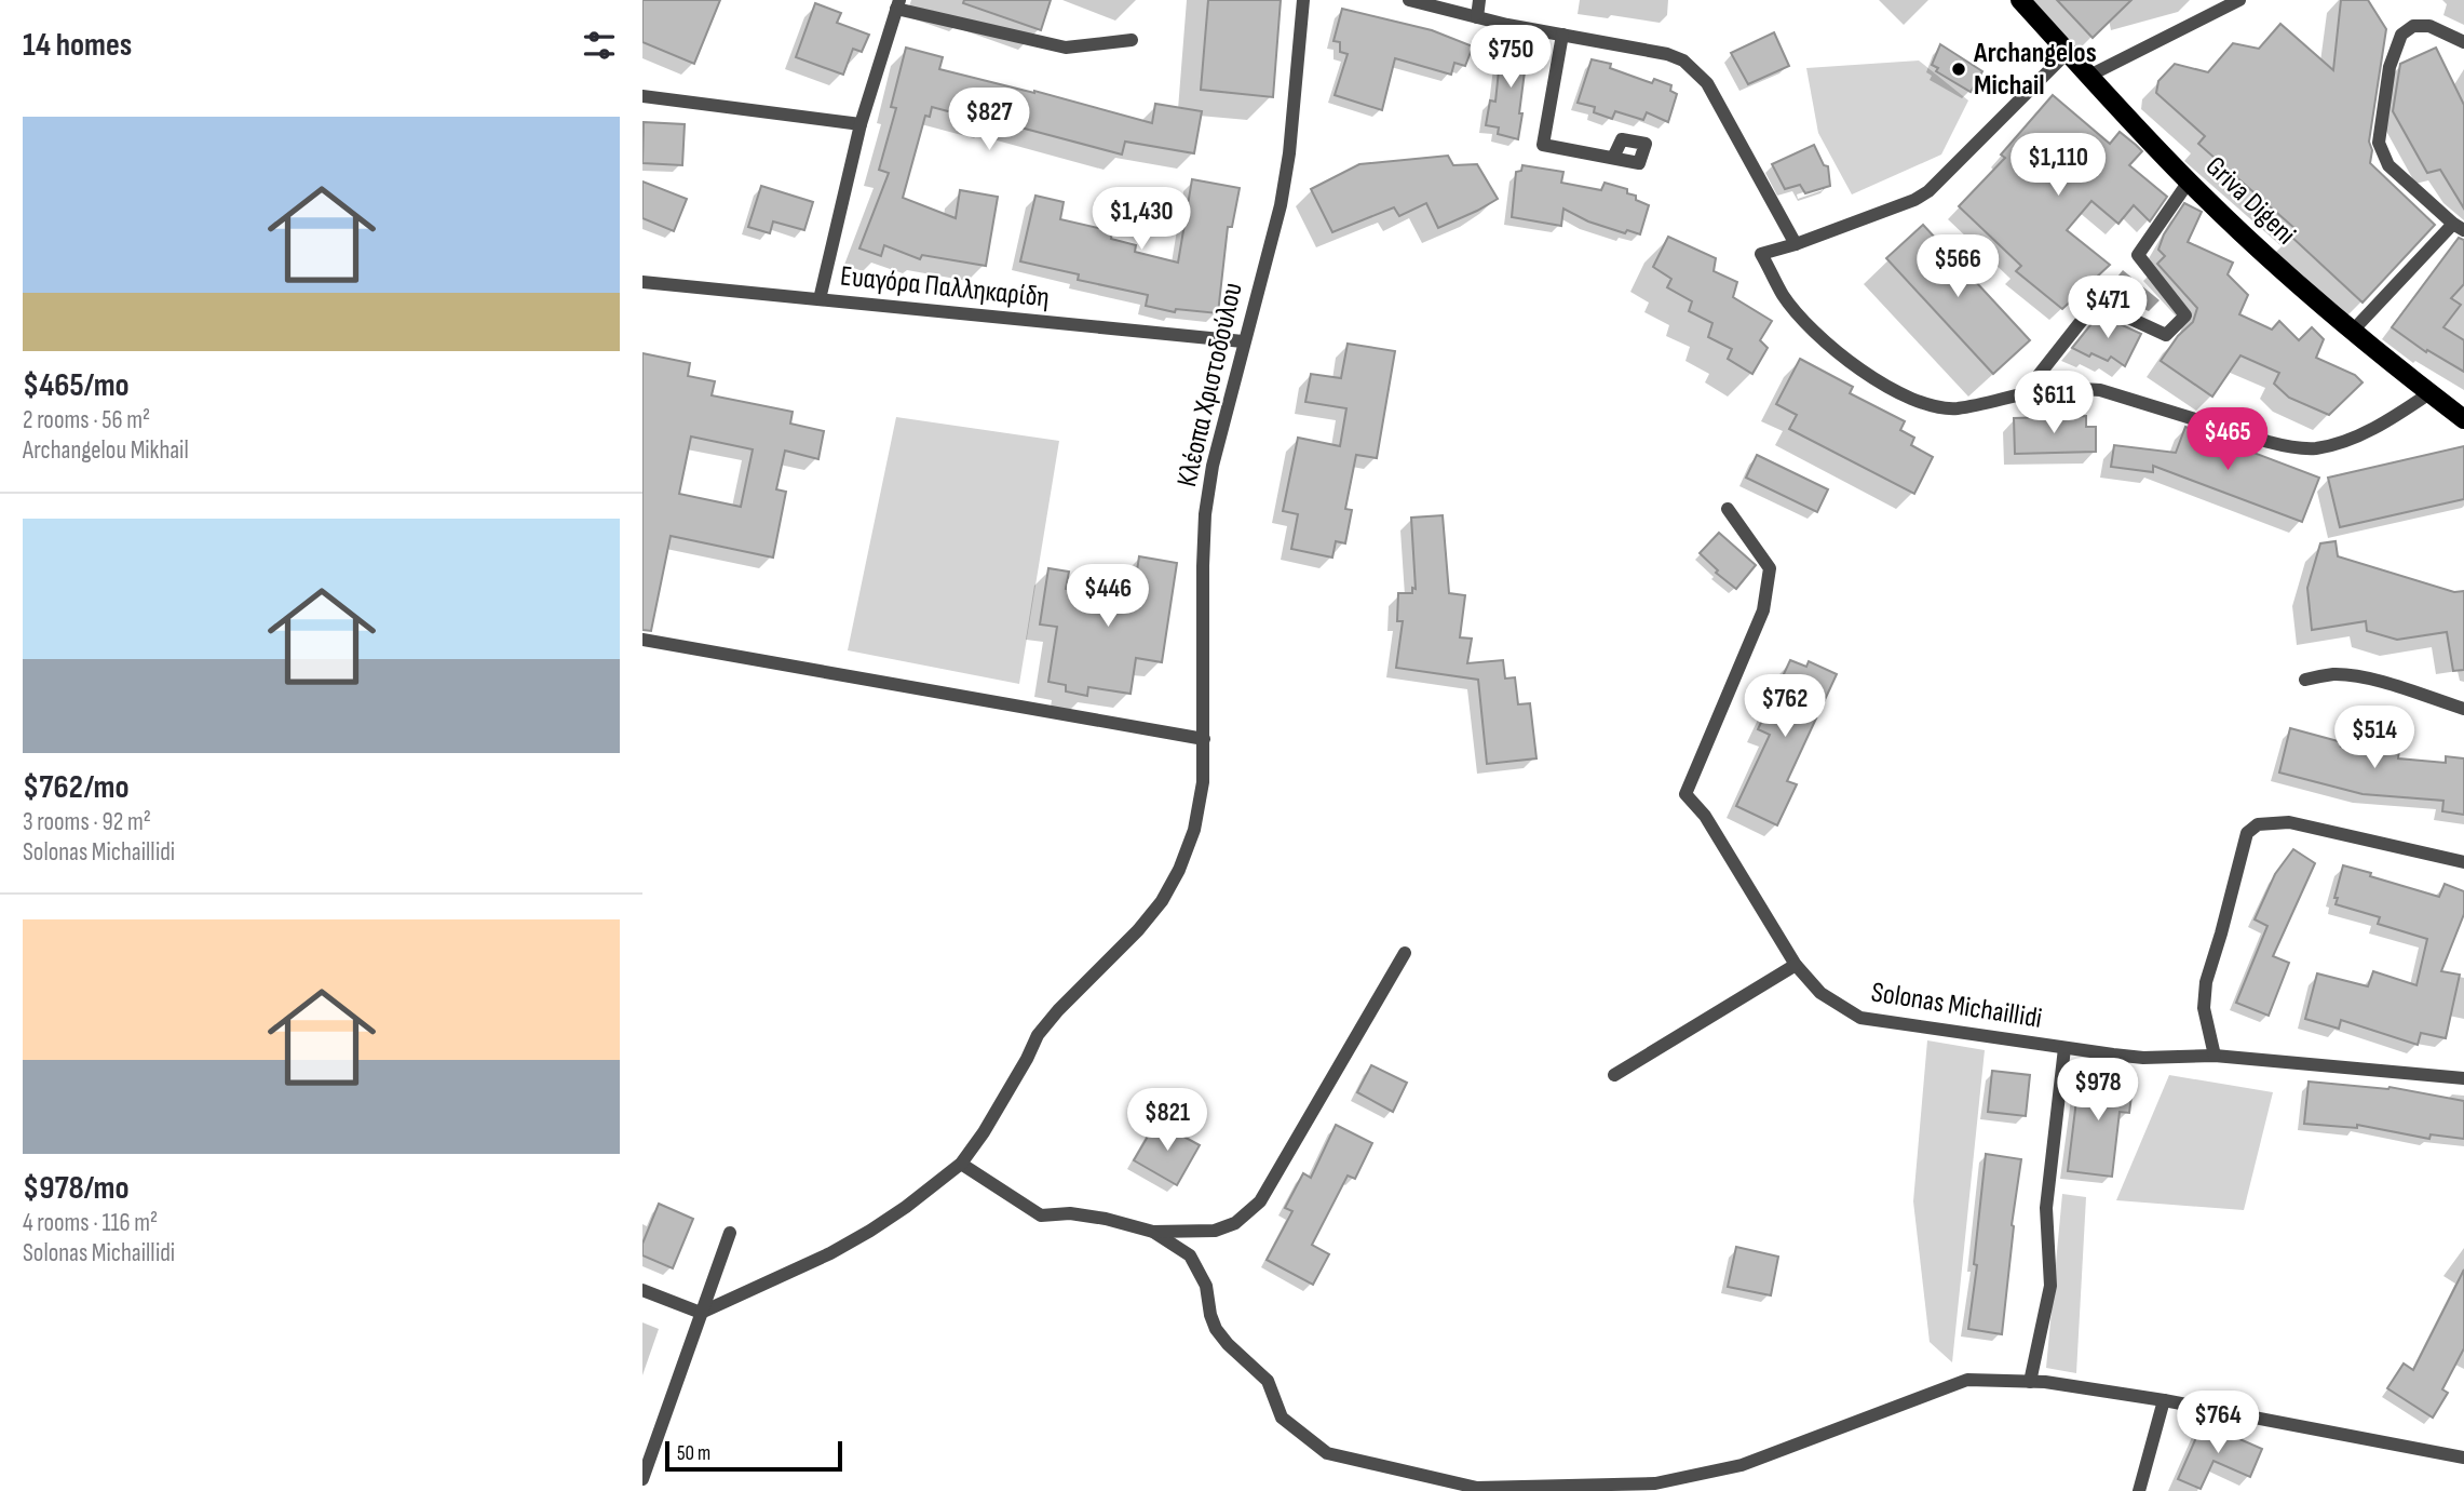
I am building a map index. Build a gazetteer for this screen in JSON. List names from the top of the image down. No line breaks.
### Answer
{"streets":{"main road":["Griva Digeni"],"street":["Ευαγόρα Παλληκαρίδη","Κλέοπα Χριστοδούλου","Solonas Michaillidi"]},"crossings":[["Ευαγόρα Παλληκαρίδη","Κλέοπα Χριστοδούλου"]],"places":["Archangelos Michail"],"scale_bar":"50 m","page":{"heading":"14 homes","price":["$750","$827","$1,110","$1,430","$566","$471","$611","$465","$446","$762","$514","$978","$821","$764"],"list":[{"name":"$465/mo","note":"2 rooms · 56 m² · Archangelou Mikhail"},{"name":"$762/mo","note":"3 rooms · 92 m² · Solonas Michaillidi"},{"name":"$978/mo","note":"4 rooms · 116 m² · Solonas Michaillidi"}],"scale":"50 m"}}
